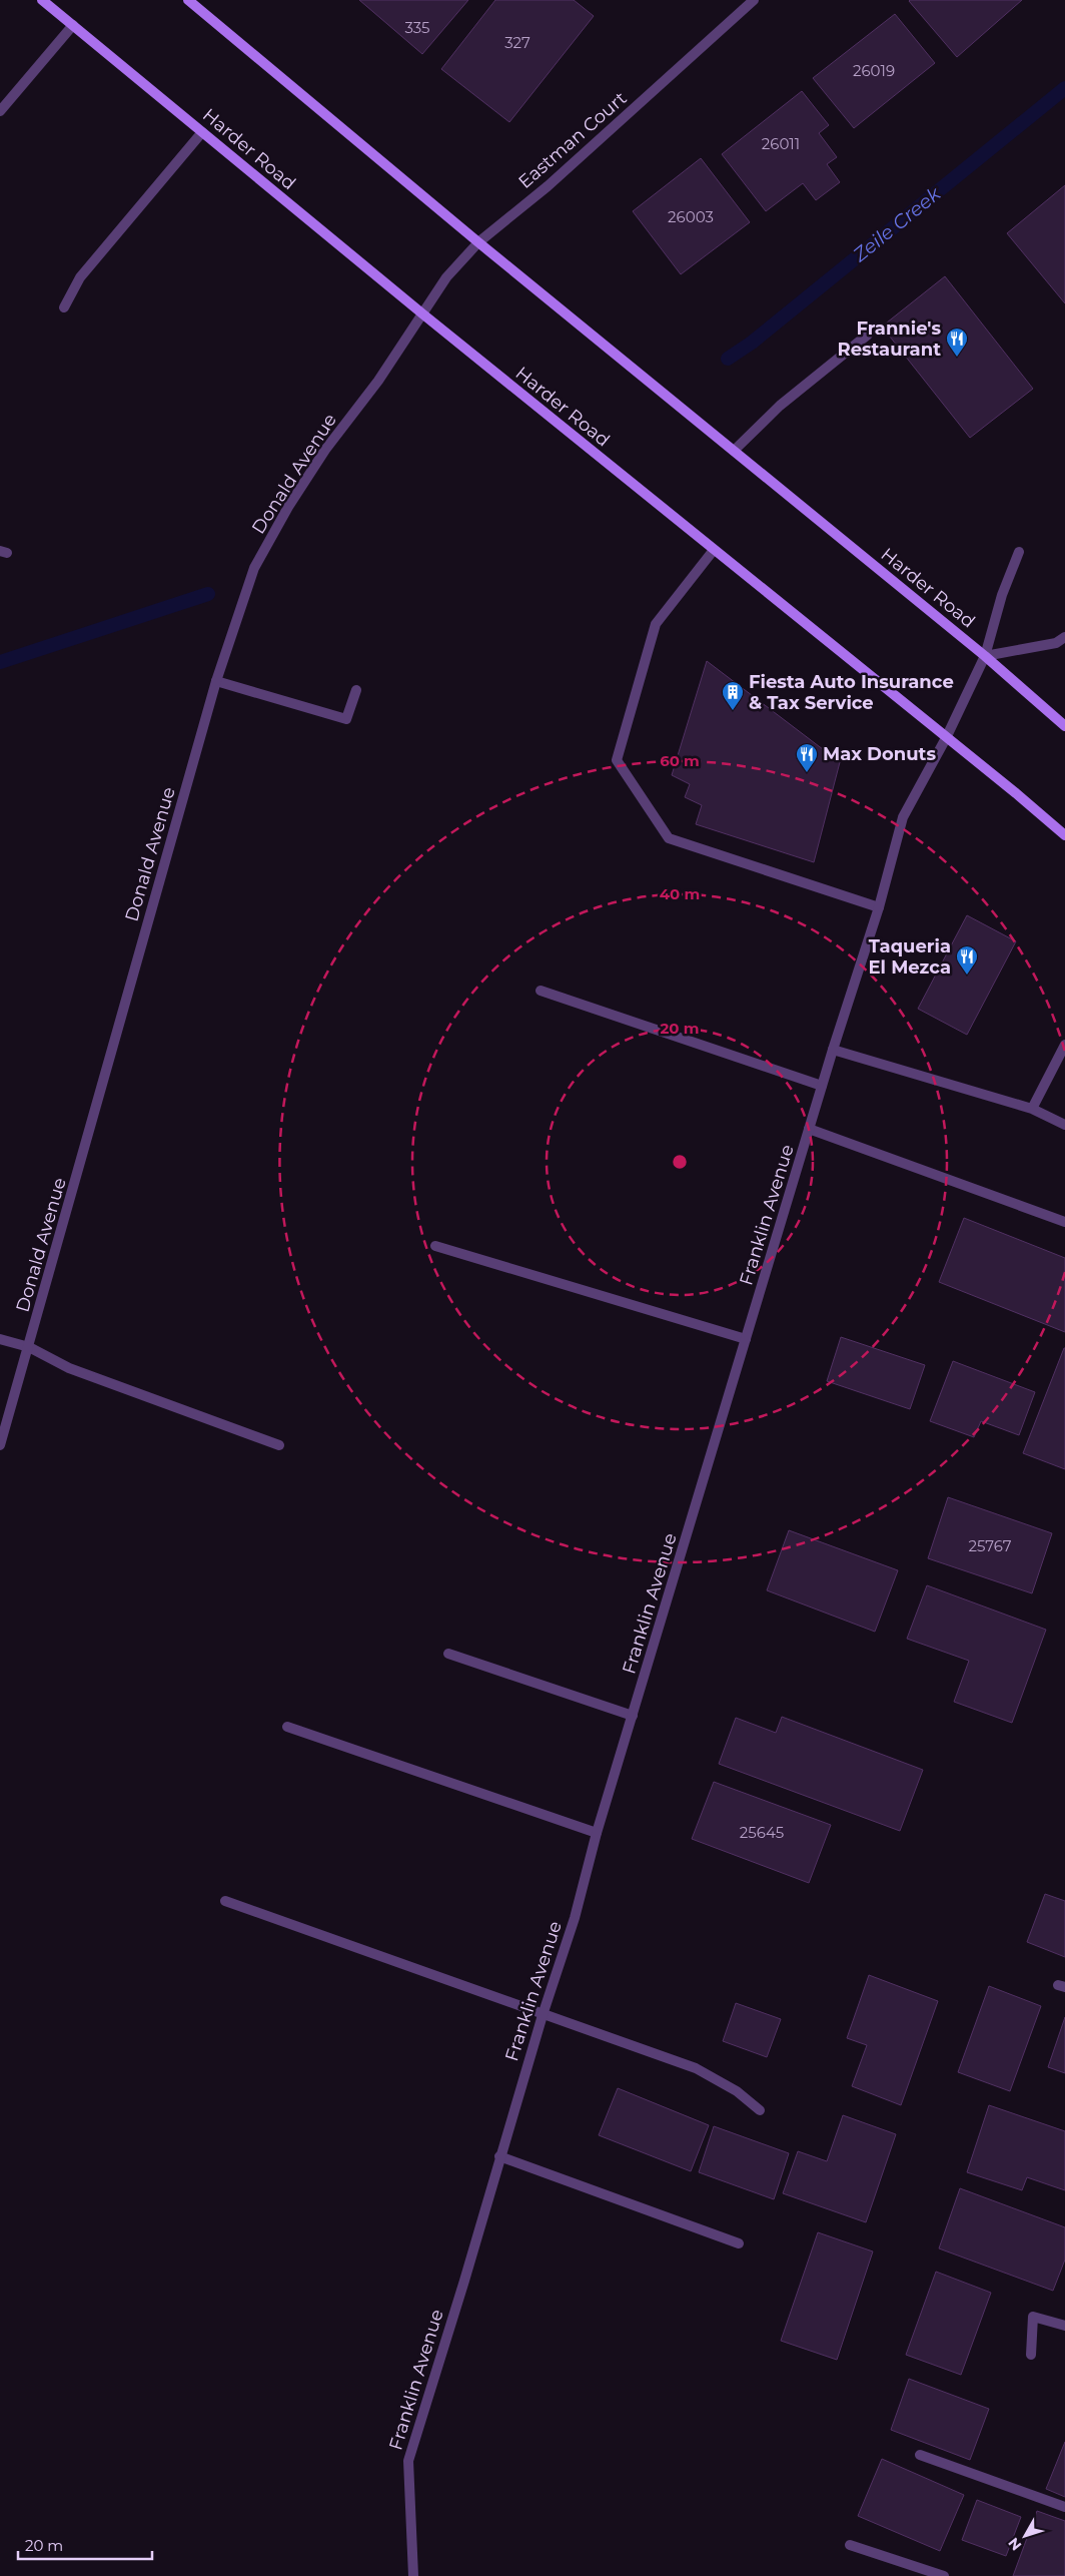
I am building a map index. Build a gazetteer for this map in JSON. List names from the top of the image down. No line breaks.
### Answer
{"streets":{"main road":["Harder Road"],"street":["Eastman Court","Donald Avenue","Franklin Avenue"]},"crossings":[["Eastman Court","Harder Road"],["Eastman Court","Donald Avenue"],["Harder Road","Donald Avenue"],["Harder Road","Franklin Avenue"]],"water":["Zeile Creek"],"places":{"restaurant":["Frannie's Restaurant","Max Donuts","Taqueria El Mezca"],"building":["Fiesta Auto Insurance & Tax Service"]},"house_numbers":["335","327","26019","26011","26003","25767","25645"],"scale_bar":"20 m","north":"bottom left","rings":["60 m","40 m","20 m"]}
